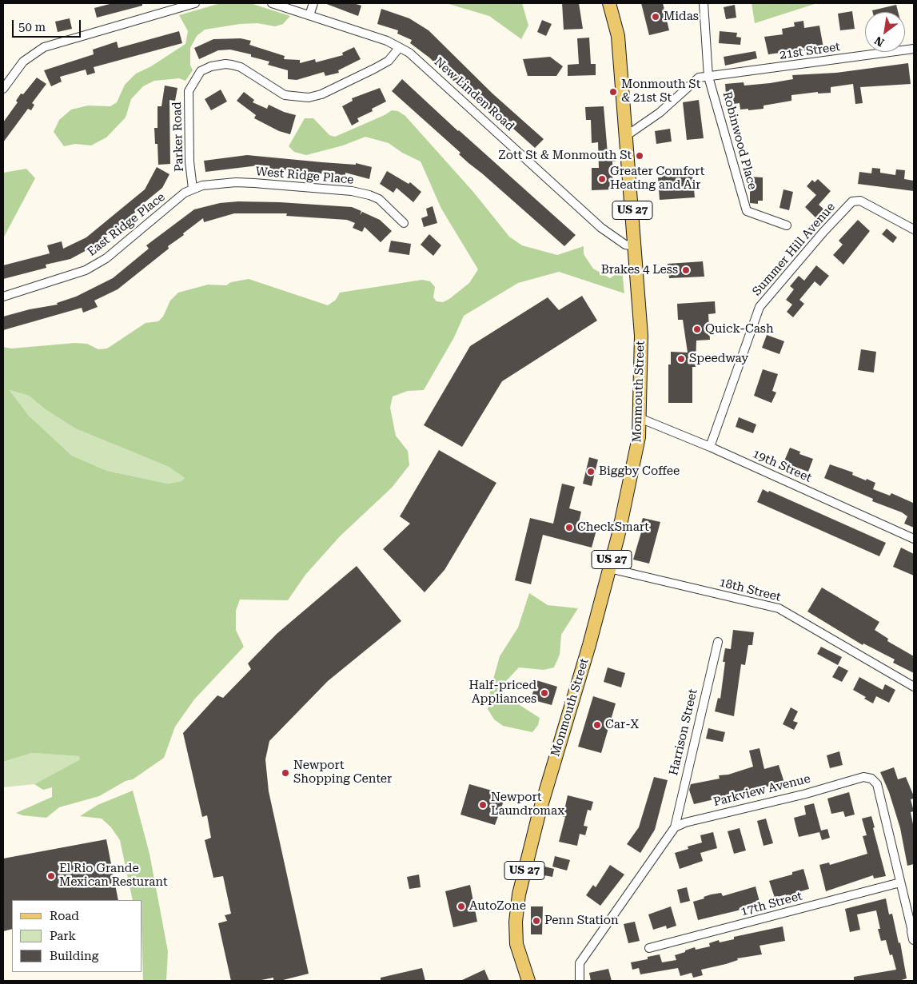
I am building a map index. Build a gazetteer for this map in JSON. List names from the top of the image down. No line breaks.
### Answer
{"streets":{"main road":["US 27","Monmouth Street"],"street":["21st Street","New Linden Road","Parker Road","Robinwood Place","West Ridge Place","East Ridge Place","Summer Hill Avenue","19th Street","18th Street","Harrison Street","Parkview Avenue","17th Street"]},"crossings":[["21st Street","Robinwood Place"],["21st Street","Monmouth Street"],["New Linden Road","Parker Road"],["New Linden Road","Monmouth Street"],["Parker Road","West Ridge Place"],["Parker Road","East Ridge Place"],["West Ridge Place","East Ridge Place"],["Summer Hill Avenue","19th Street"],["Monmouth Street","19th Street"],["Monmouth Street","18th Street"],["Harrison Street","Parkview Avenue"],["Parkview Avenue","17th Street"]],"places":["Midas","Monmouth St & 21st St","Zott St & Monmouth St","Greater Comfort Heating and Air","Brakes 4 Less","Quick-Cash","Speedway","Biggby Coffee","CheckSmart","Half-priced Appliances","Car-X","Newport Shopping Center","Newport Laundromax","El Rio Grande Mexican Resturant","AutoZone","Penn Station"],"legend":["Road","Park","Building"],"scale_bar":"50 m","north":"bottom left"}
